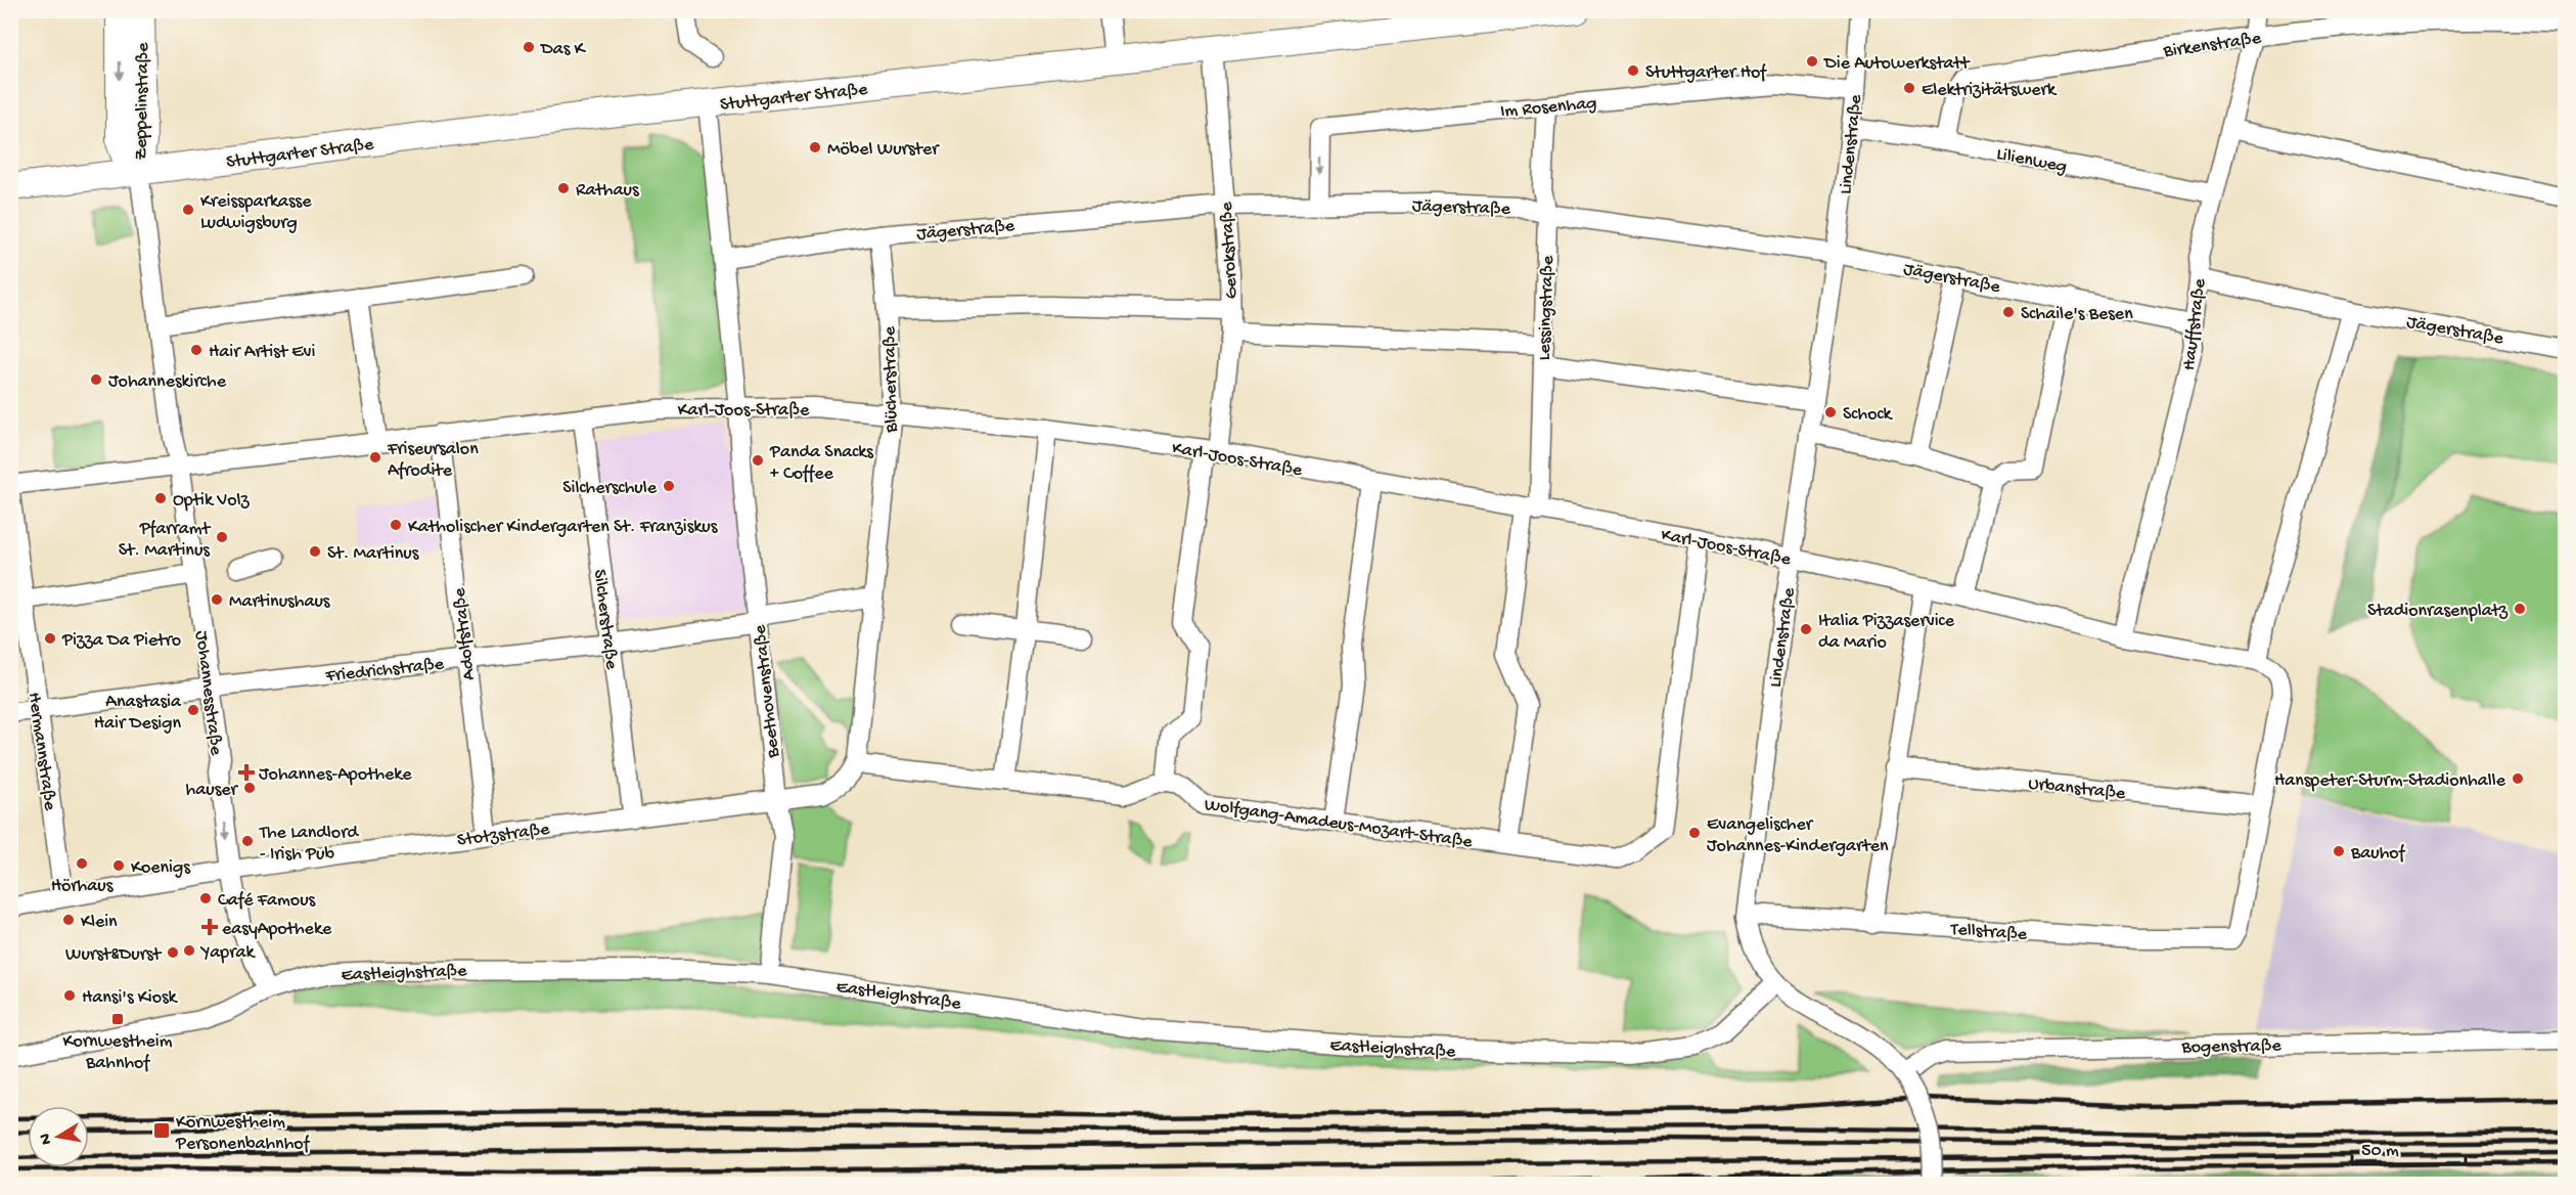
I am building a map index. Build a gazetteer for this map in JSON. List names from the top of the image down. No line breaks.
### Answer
{"streets":{"main road":["Stuttgarter Straße","Zeppelinstraße"],"street":["Birkenstraße","Im Rosenhag","Lindenstraße","Lilienweg","Jägerstraße","Gerokstraße","Lessingstraße","Hauffstraße","Blücherstraße","Karl-Joos-Straße","Silcherstraße","Adolfstraße","Friedrichstraße","Beethovenstraße","Johannesstraße","Hermannstraße","Urbanstraße","Wolfgang-Amadeus-Mozart-Straße","Stotzstraße","Tellstraße","Eastleighstraße","Bogenstraße"]},"crossings":[["Birkenstraße","Lilienweg"],["Birkenstraße","Hauffstraße"],["Stuttgarter Straße","Zeppelinstraße"],["Stuttgarter Straße","Gerokstraße"],["Stuttgarter Straße","Beethovenstraße"],["Stuttgarter Straße","Johannesstraße"],["Zeppelinstraße","Johannesstraße"],["Im Rosenhag","Lindenstraße"],["Im Rosenhag","Jägerstraße"],["Im Rosenhag","Lessingstraße"],["Lindenstraße","Lilienweg"],["Lindenstraße","Jägerstraße"],["Lindenstraße","Karl-Joos-Straße"],["Lindenstraße","Tellstraße"],["Lindenstraße","Eastleighstraße"],["Lindenstraße","Bogenstraße"],["Lilienweg","Hauffstraße"],["Jägerstraße","Gerokstraße"],["Jägerstraße","Lessingstraße"],["Jägerstraße","Hauffstraße"],["Jägerstraße","Blücherstraße"],["Jägerstraße","Beethovenstraße"],["Gerokstraße","Karl-Joos-Straße"],["Gerokstraße","Wolfgang-Amadeus-Mozart-Straße"],["Lessingstraße","Karl-Joos-Straße"],["Lessingstraße","Wolfgang-Amadeus-Mozart-Straße"],["Hauffstraße","Karl-Joos-Straße"],["Blücherstraße","Karl-Joos-Straße"],["Blücherstraße","Friedrichstraße"],["Blücherstraße","Beethovenstraße"],["Blücherstraße","Stotzstraße"],["Karl-Joos-Straße","Silcherstraße"],["Karl-Joos-Straße","Adolfstraße"],["Karl-Joos-Straße","Beethovenstraße"],["Karl-Joos-Straße","Johannesstraße"],["Karl-Joos-Straße","Urbanstraße"],["Karl-Joos-Straße","Wolfgang-Amadeus-Mozart-Straße"],["Karl-Joos-Straße","Tellstraße"],["Silcherstraße","Friedrichstraße"],["Silcherstraße","Stotzstraße"],["Adolfstraße","Friedrichstraße"],["Adolfstraße","Stotzstraße"],["Friedrichstraße","Beethovenstraße"],["Friedrichstraße","Johannesstraße"],["Friedrichstraße","Hermannstraße"],["Beethovenstraße","Stotzstraße"],["Beethovenstraße","Eastleighstraße"],["Johannesstraße","Stotzstraße"],["Johannesstraße","Eastleighstraße"],["Hermannstraße","Stotzstraße"],["Urbanstraße","Tellstraße"]],"one_way":["Im Rosenhag"],"places":{"other":["Das K","Die Autowerkstatt","Stuttgarter Hof","Elektrizitätswerk","Möbel Wurster","Rathaus","Kreissparkasse Ludwigsburg","Schaile's Besen","Hair Artist Evi","Johanneskirche","Schock","Friseursalon Afrodite","Panda Snacks + Coffee","Silcherschule","Optik Volz","Katholischer Kindergarten St. Franziskus","Pfarramt St. Martinus","St. Martinus","Martinushaus","Stadionrasenplatz","Italia Pizzaservice da Mario","Pizza Da Pietro","Anastasia Hair Design","Hanspeter-Sturm-Stadionhalle","hauser","Evangelischer Johannes-Kindergarten","The Landlord - Irish Pub","Bauhof","Hörhaus","Koenigs","Café Famous","Klein","Yaprak","Wurst&Durst","Hansi's Kiosk"],"health":["Johannes-Apotheke","easyApotheke"],"transit":["Kornwestheim Bahnhof","Kornwestheim Personenbahnhof"]},"scale_bar":"50 m","north":"left"}
